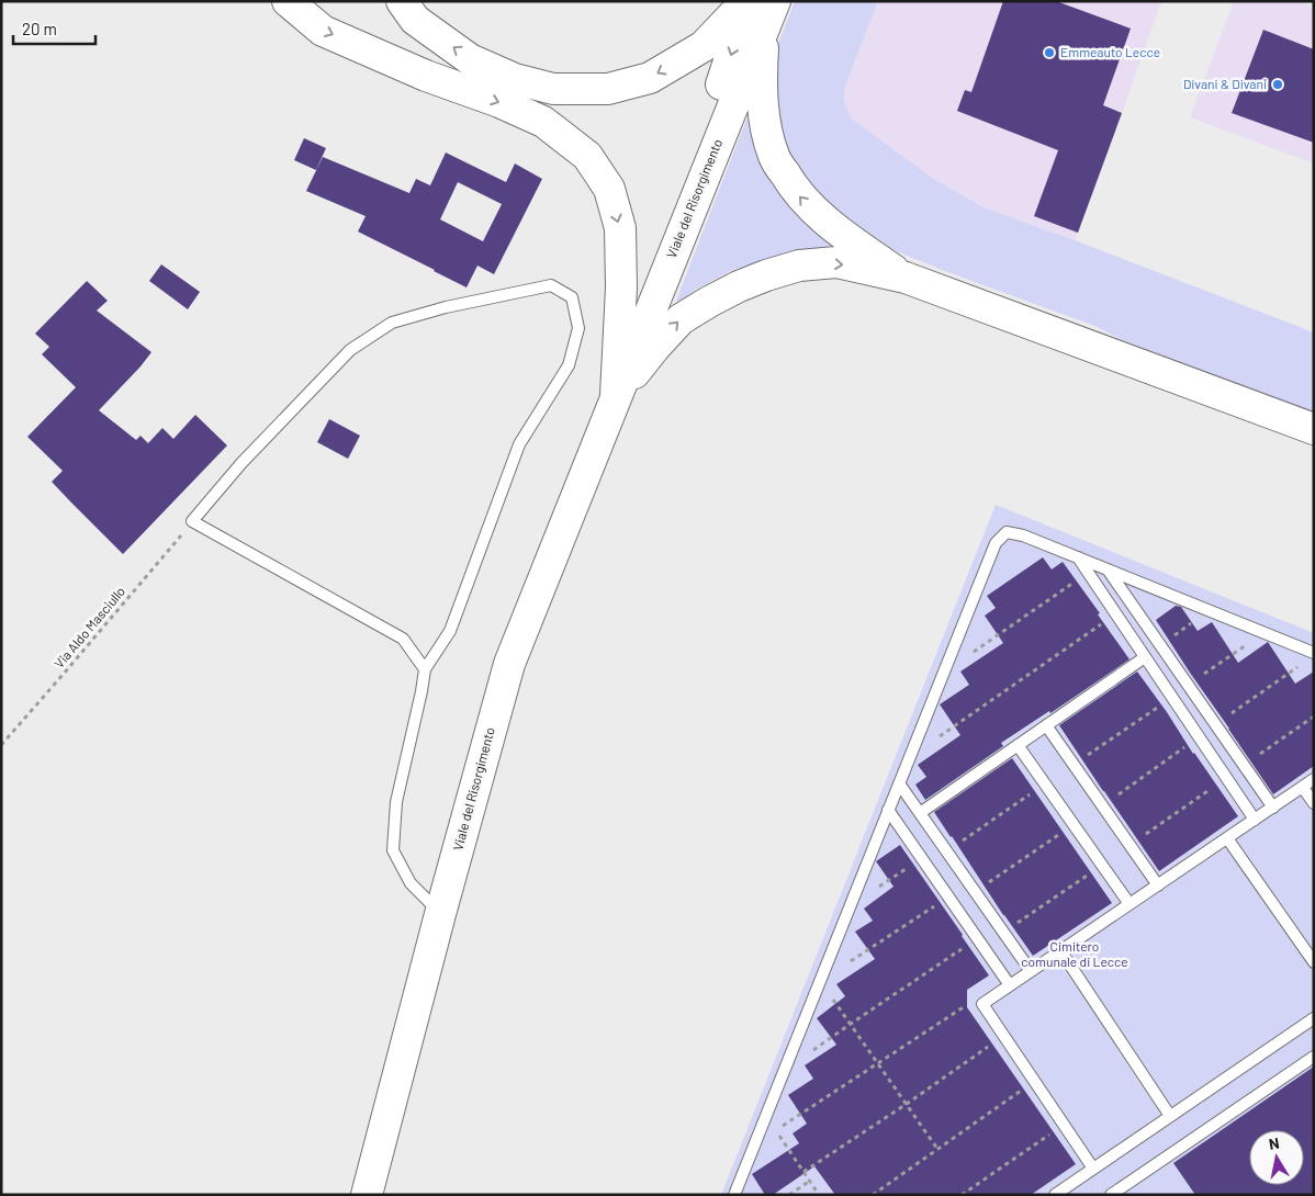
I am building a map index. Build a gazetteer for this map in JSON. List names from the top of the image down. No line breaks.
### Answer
{"streets":{"main road":["Viale del Risorgimento"],"path":["Via Aldo Masciullo"]},"parks":["Cimitero comunale di Lecce"],"places":["Emmeauto Lecce","Divani & Divani"],"scale_bar":"20 m","north":"top"}
